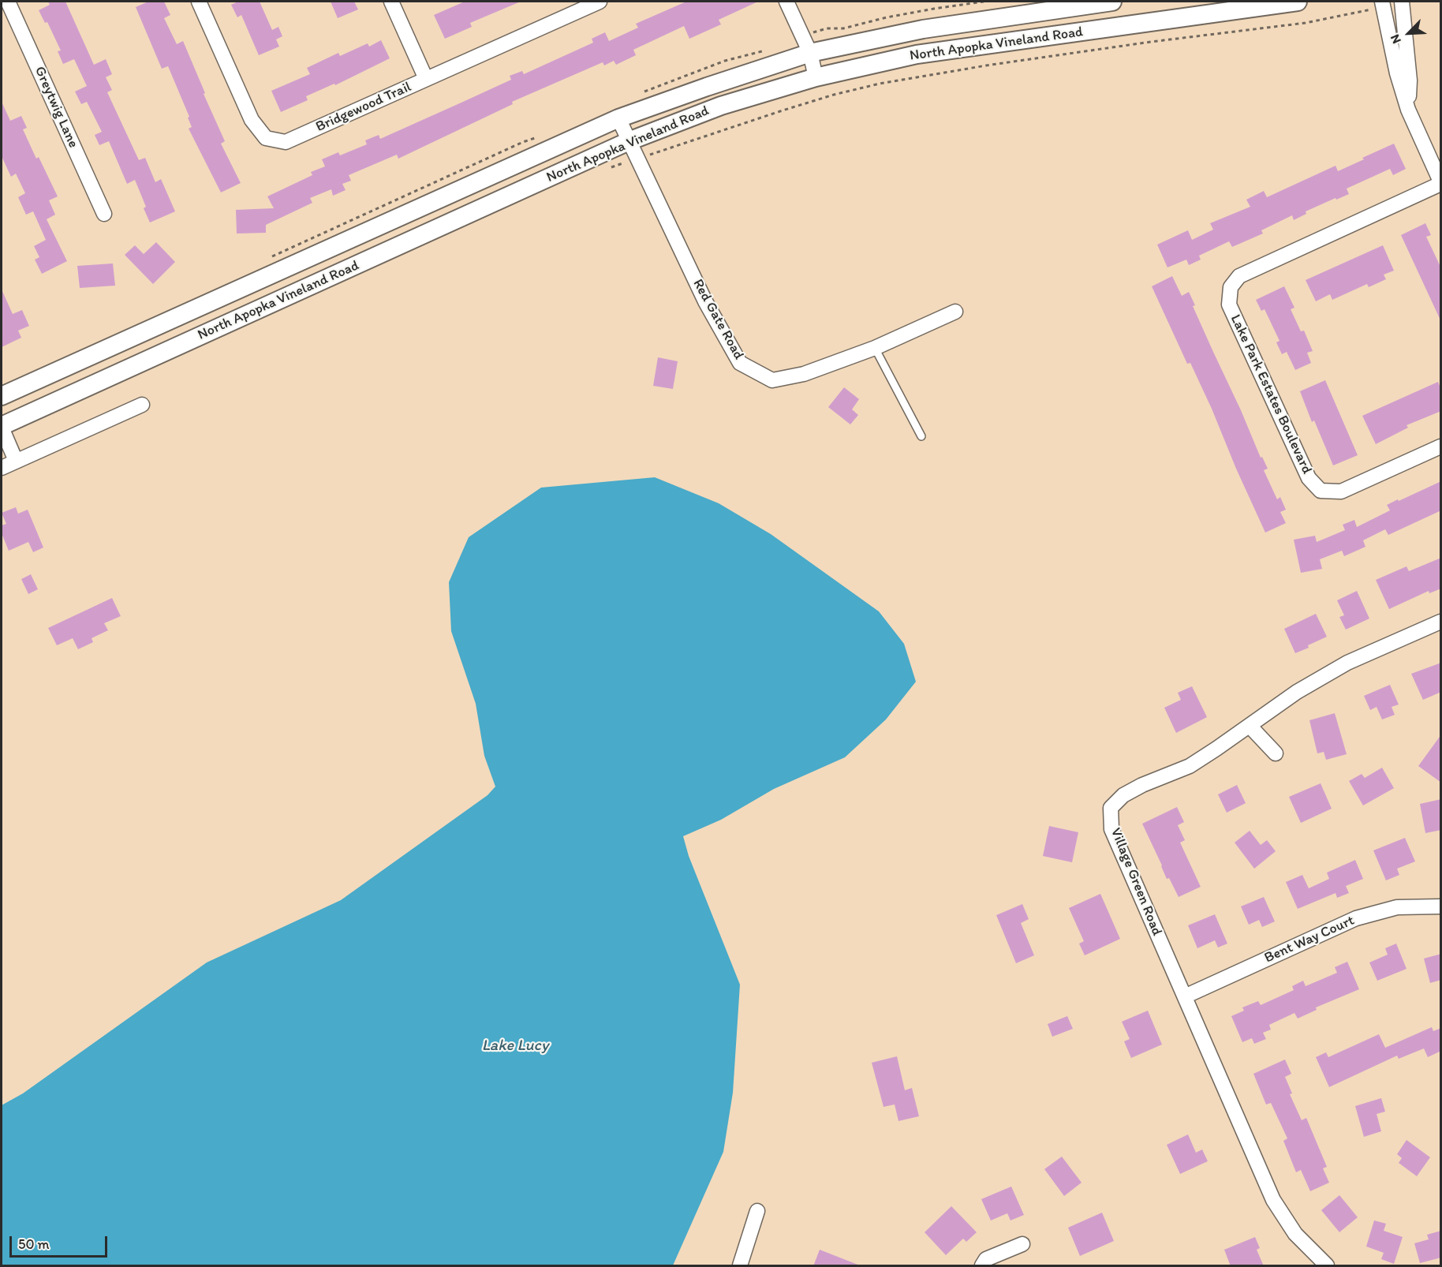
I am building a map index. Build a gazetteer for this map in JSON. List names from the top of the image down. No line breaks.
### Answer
{"streets":{"street":["North Apopka Vineland Road","Greytwig Lane","Bridgewood Trail","Red Gate Road","Lake Park Estates Boulevard","Village Green Road","Bent Way Court"]},"crossings":[["North Apopka Vineland Road","Red Gate Road"],["Village Green Road","Bent Way Court"]],"water":["Lake Lucy"],"scale_bar":"50 m","north":"bottom left"}
